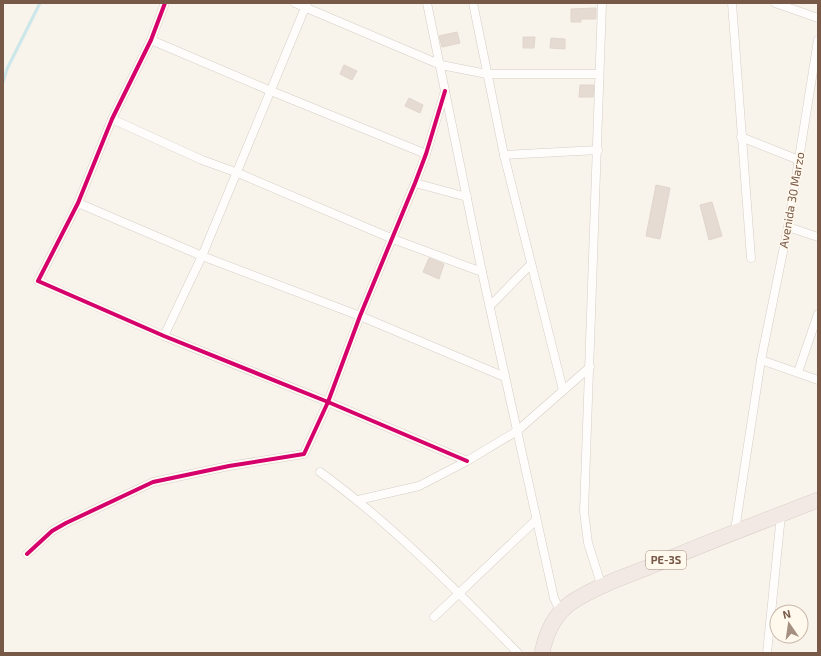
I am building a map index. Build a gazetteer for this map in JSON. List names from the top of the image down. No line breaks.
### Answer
{"streets":{"highway":["PE-3S"],"street":["Avenida 30 Marzo"]},"crossings":[["Avenida 30 Marzo","PE-3S"]],"north":"top"}
